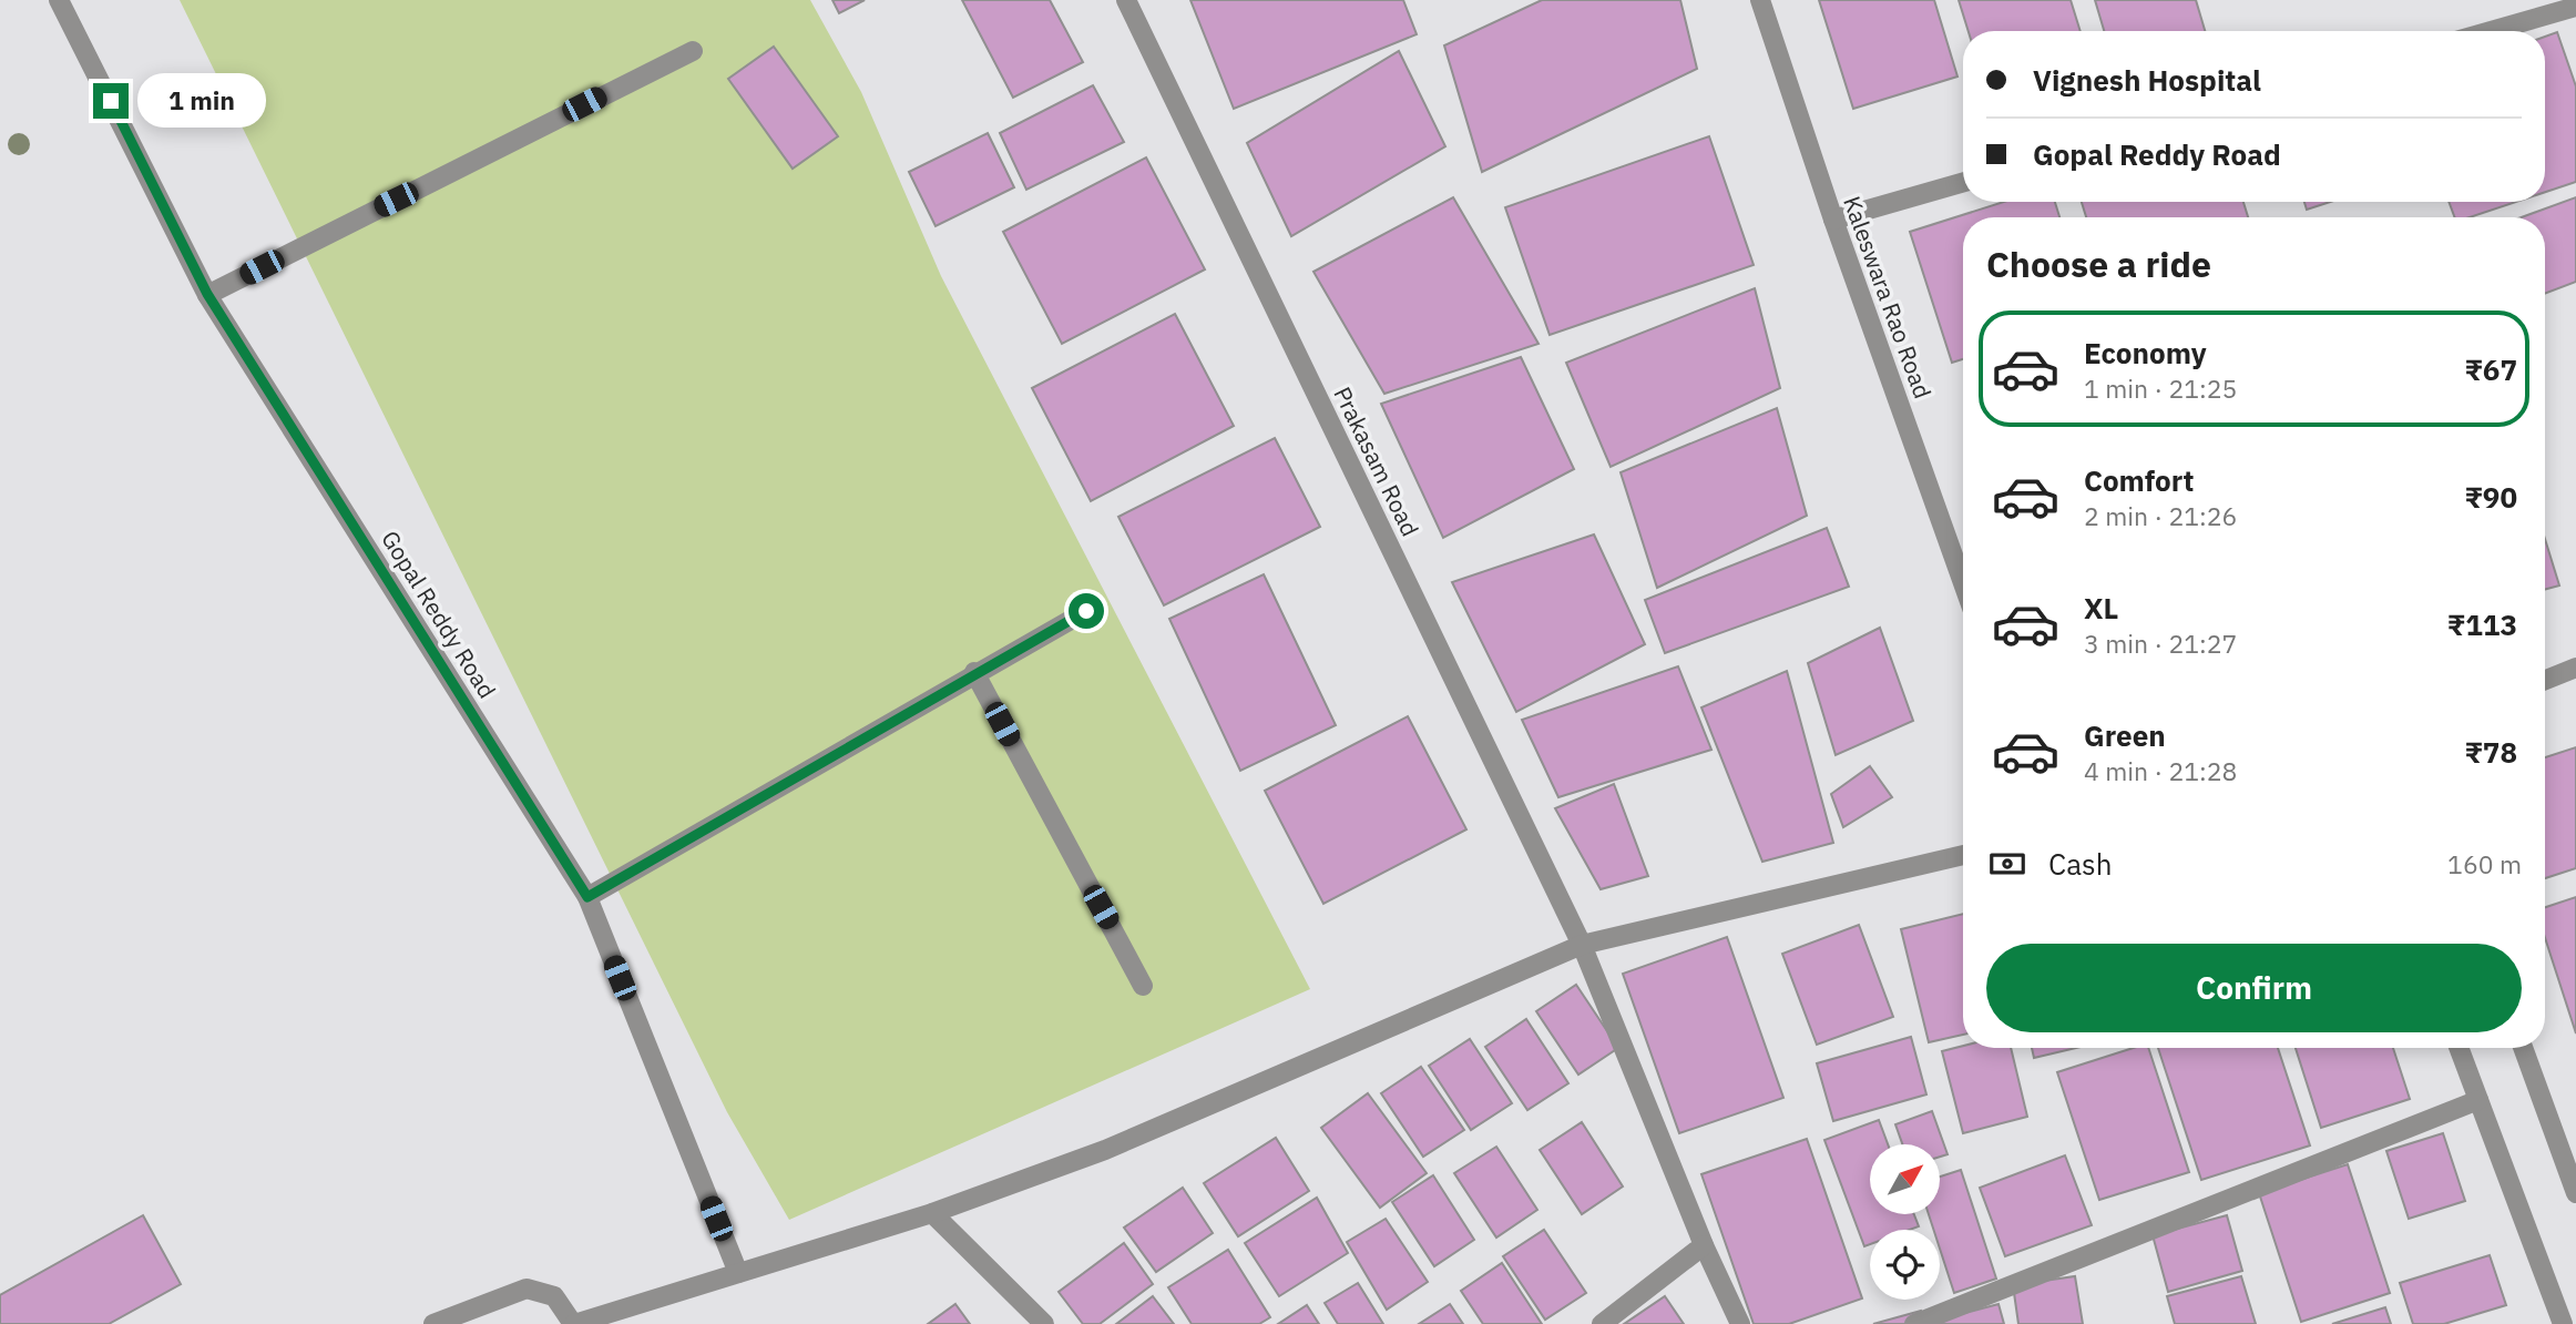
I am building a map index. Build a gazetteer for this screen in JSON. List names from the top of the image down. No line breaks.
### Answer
{"streets":{"street":["Kaleswara Rao Road","Prakasam Road","Gopal Reddy Road"]},"north":"top right","page":{"banner":["Vignesh Hospital","Gopal Reddy Road"],"bubble":"1 min","heading":"Choose a ride","list":[{"name":"Economy","note":"1 min · 21:25","value":"₹67"},{"name":"Comfort","note":"2 min · 21:26","value":"₹90"},{"name":"XL","note":"3 min · 21:27","value":"₹113"},{"name":"Green","note":"4 min · 21:28","value":"₹78"}],"pay":["Cash","160 m"],"buttons":"Confirm"}}
